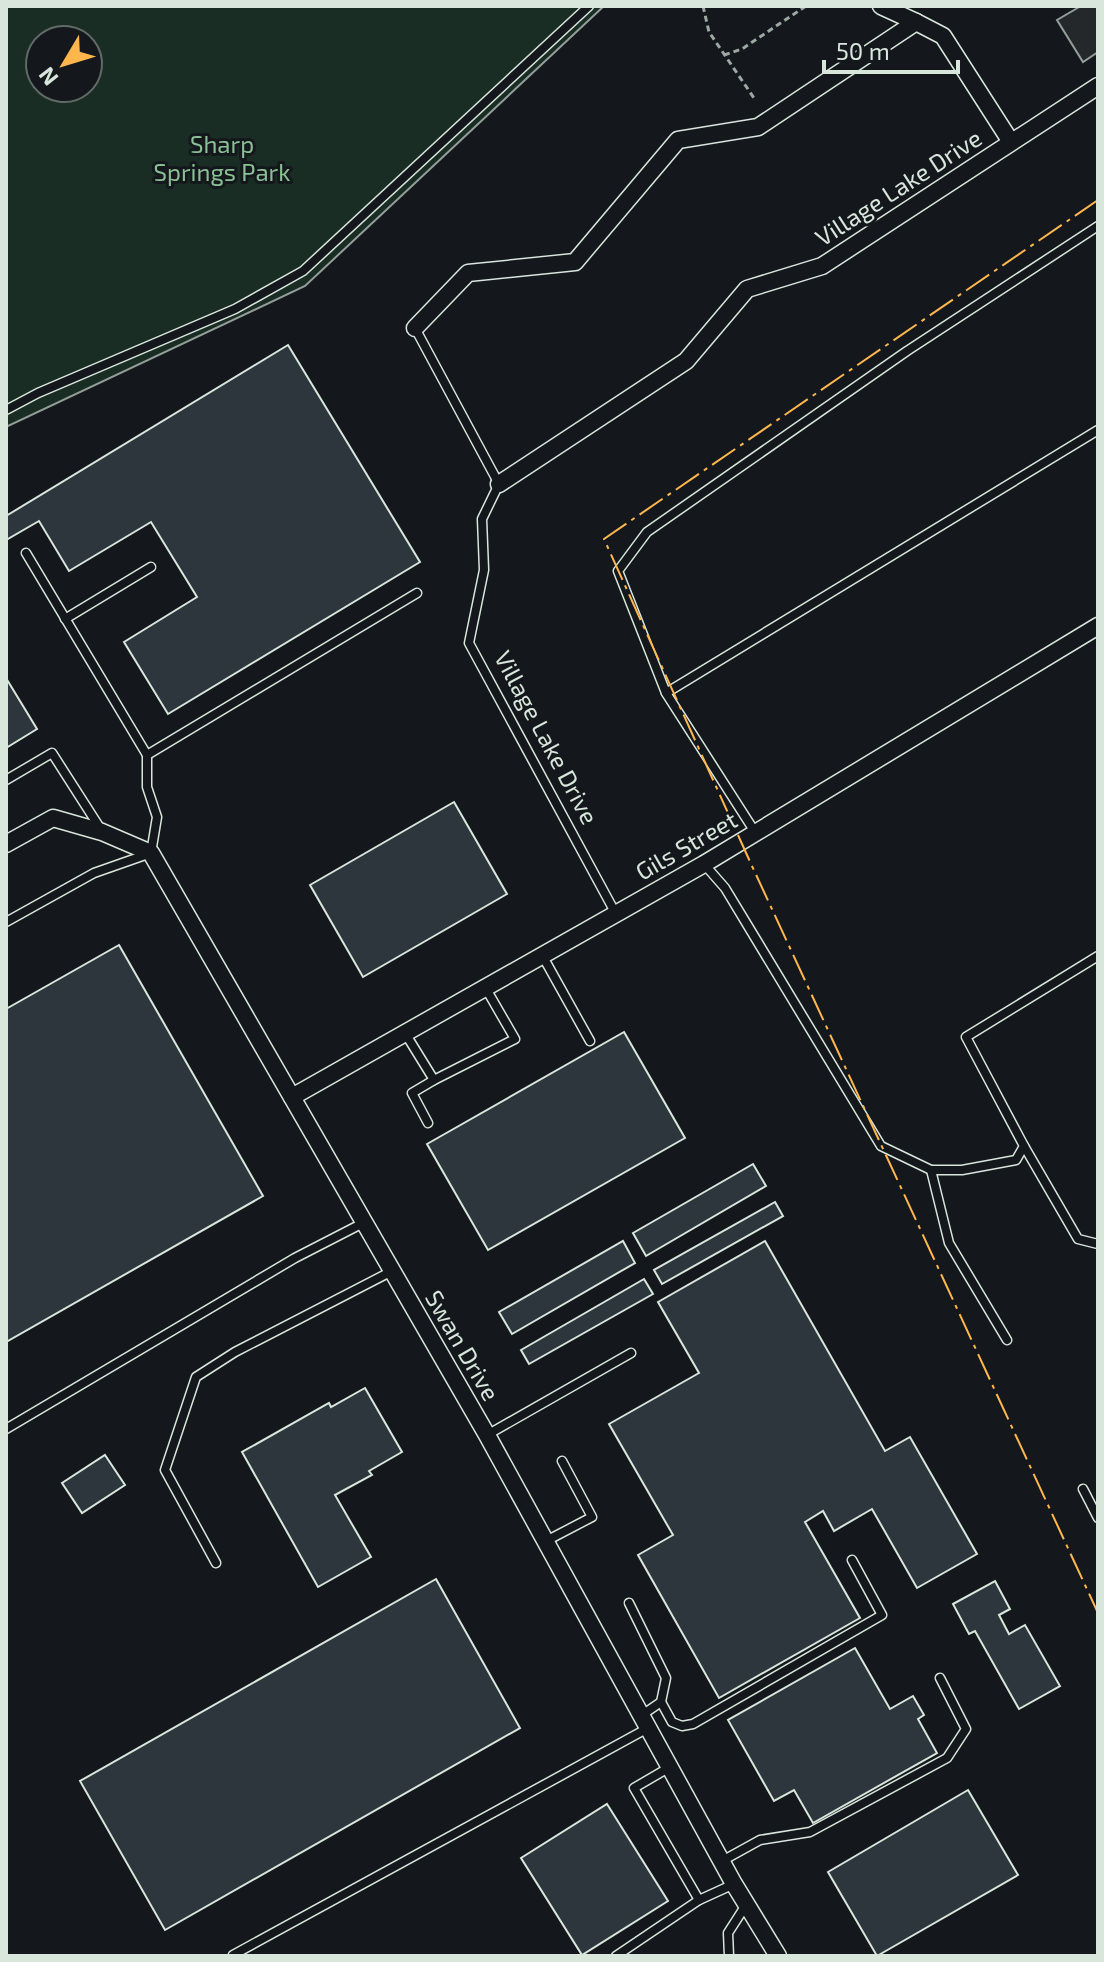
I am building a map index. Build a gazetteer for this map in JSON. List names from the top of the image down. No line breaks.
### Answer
{"streets":{"street":["Village Lake Drive","Gils Street","Swan Drive"]},"crossings":[["Village Lake Drive","Gils Street"],["Gils Street","Swan Drive"]],"parks":["Sharp Springs Park"],"scale_bar":"50 m","north":"bottom left"}
